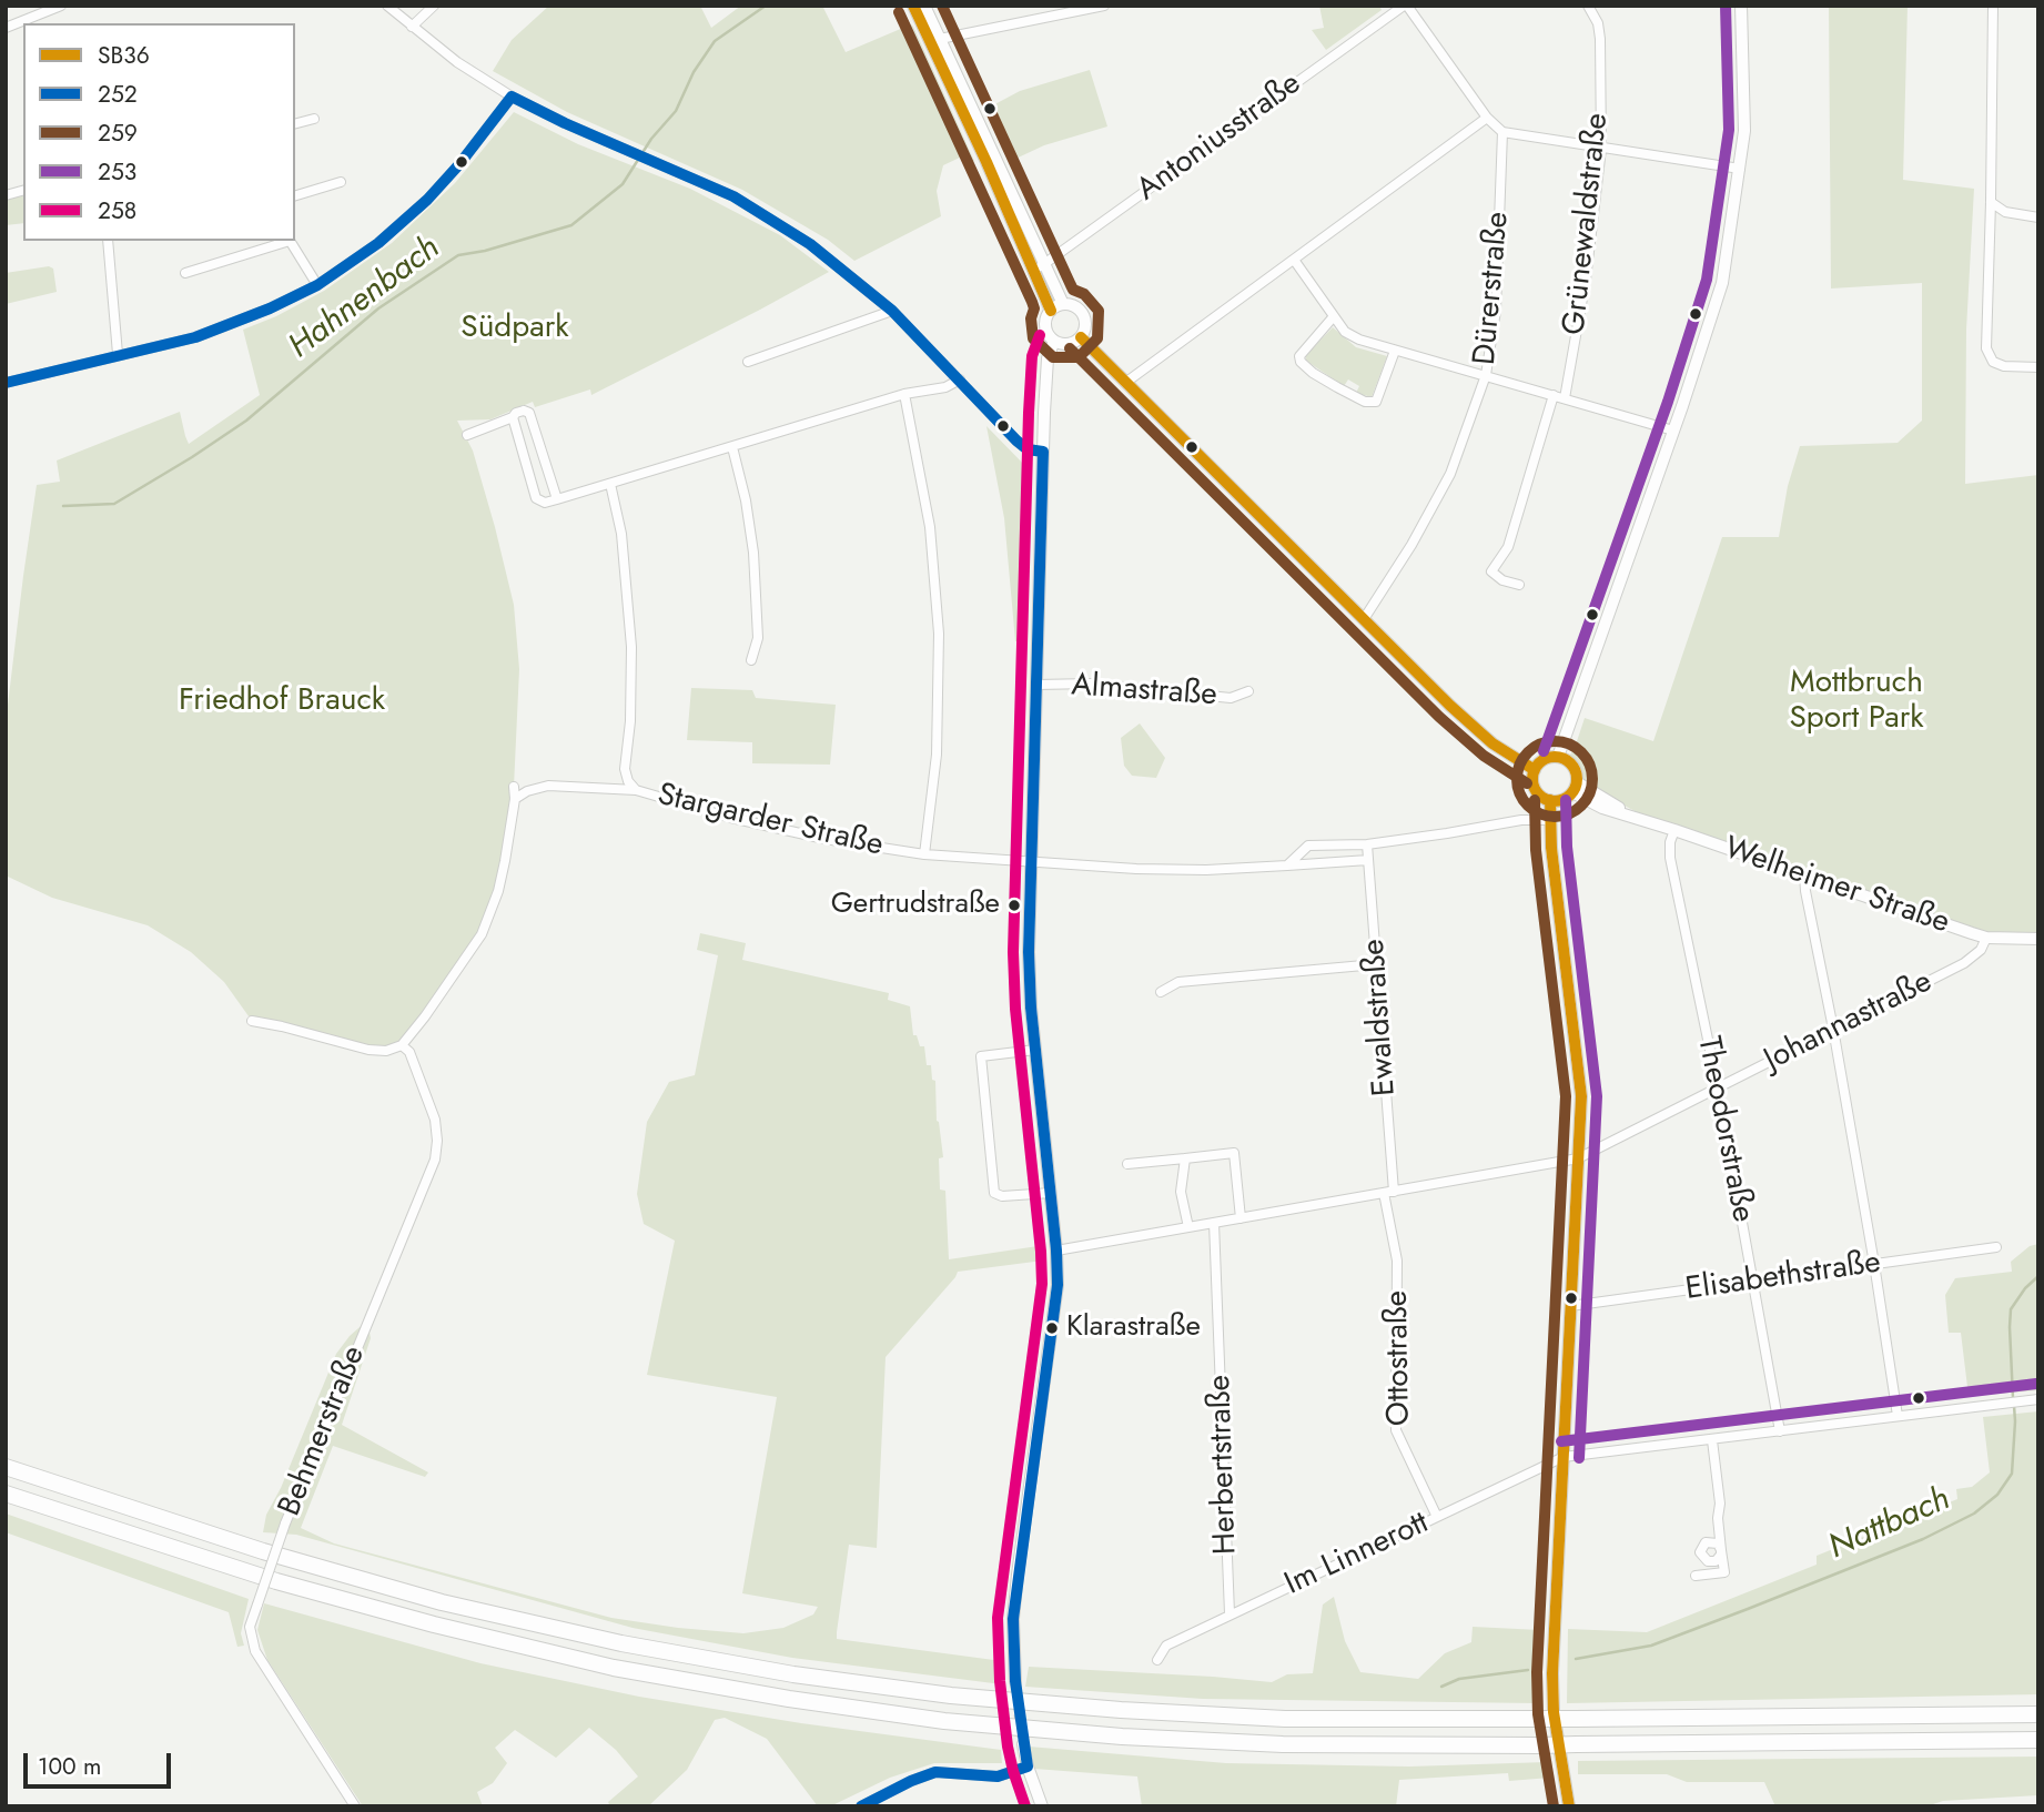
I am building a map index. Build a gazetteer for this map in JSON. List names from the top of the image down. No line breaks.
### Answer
{"streets":{"street":["Antoniusstraße","Grünewaldstraße","Dürerstraße","Almastraße","Stargarder Straße","Welheimer Straße","Ewaldstraße","Johannastraße","Theodorstraße","Elisabethstraße","Ottostraße","Behmerstraße","Herbertstraße","Im Linnerott"]},"crossings":[["Welheimer Straße","Johannastraße"],["Welheimer Straße","Theodorstraße"],["Ewaldstraße","Ottostraße"],["Johannastraße","Theodorstraße"],["Theodorstraße","Elisabethstraße"],["Theodorstraße","Im Linnerott"],["Ottostraße","Im Linnerott"],["Herbertstraße","Im Linnerott"]],"water":["Hahnenbach","Nattbach"],"parks":["Südpark","Mottbruch Sport Park","Friedhof Brauck"],"places":["Gertrudstraße","Klarastraße"],"lines":["transit line SB36","transit line 259","transit line 253","transit line 252","transit line 258"],"legend":["SB36","252","259","253","258"],"scale_bar":"100 m"}
